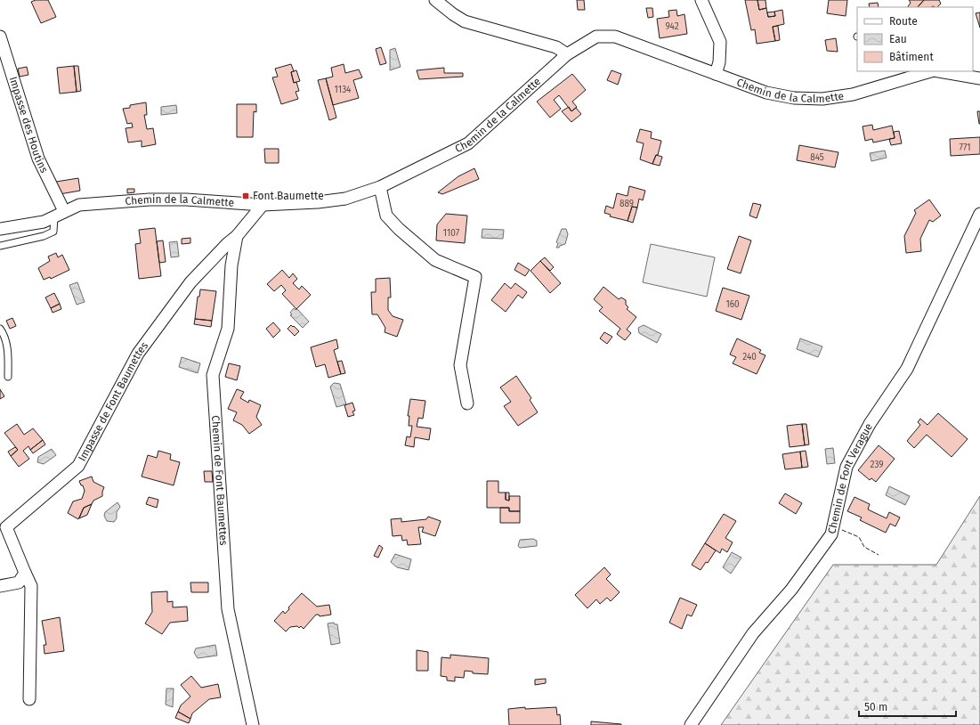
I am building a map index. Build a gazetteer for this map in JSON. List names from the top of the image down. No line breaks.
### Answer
{"streets":{"street":["Chemin de la Calmette","Impasse des Houtins","Impasse de Font Baumettes","Chemin de Font Verague","Chemin de Font Baumettes"]},"crossings":[["Chemin de la Calmette","Impasse des Houtins"],["Chemin de la Calmette","Impasse de Font Baumettes"],["Impasse de Font Baumettes","Chemin de Font Baumettes"]],"places":{"transit":["Font Baumette"]},"house_numbers":["942","1134","771","845","889","1107","160","240","239"],"legend":["Route","Eau","Bâtiment"],"scale_bar":"50 m"}
